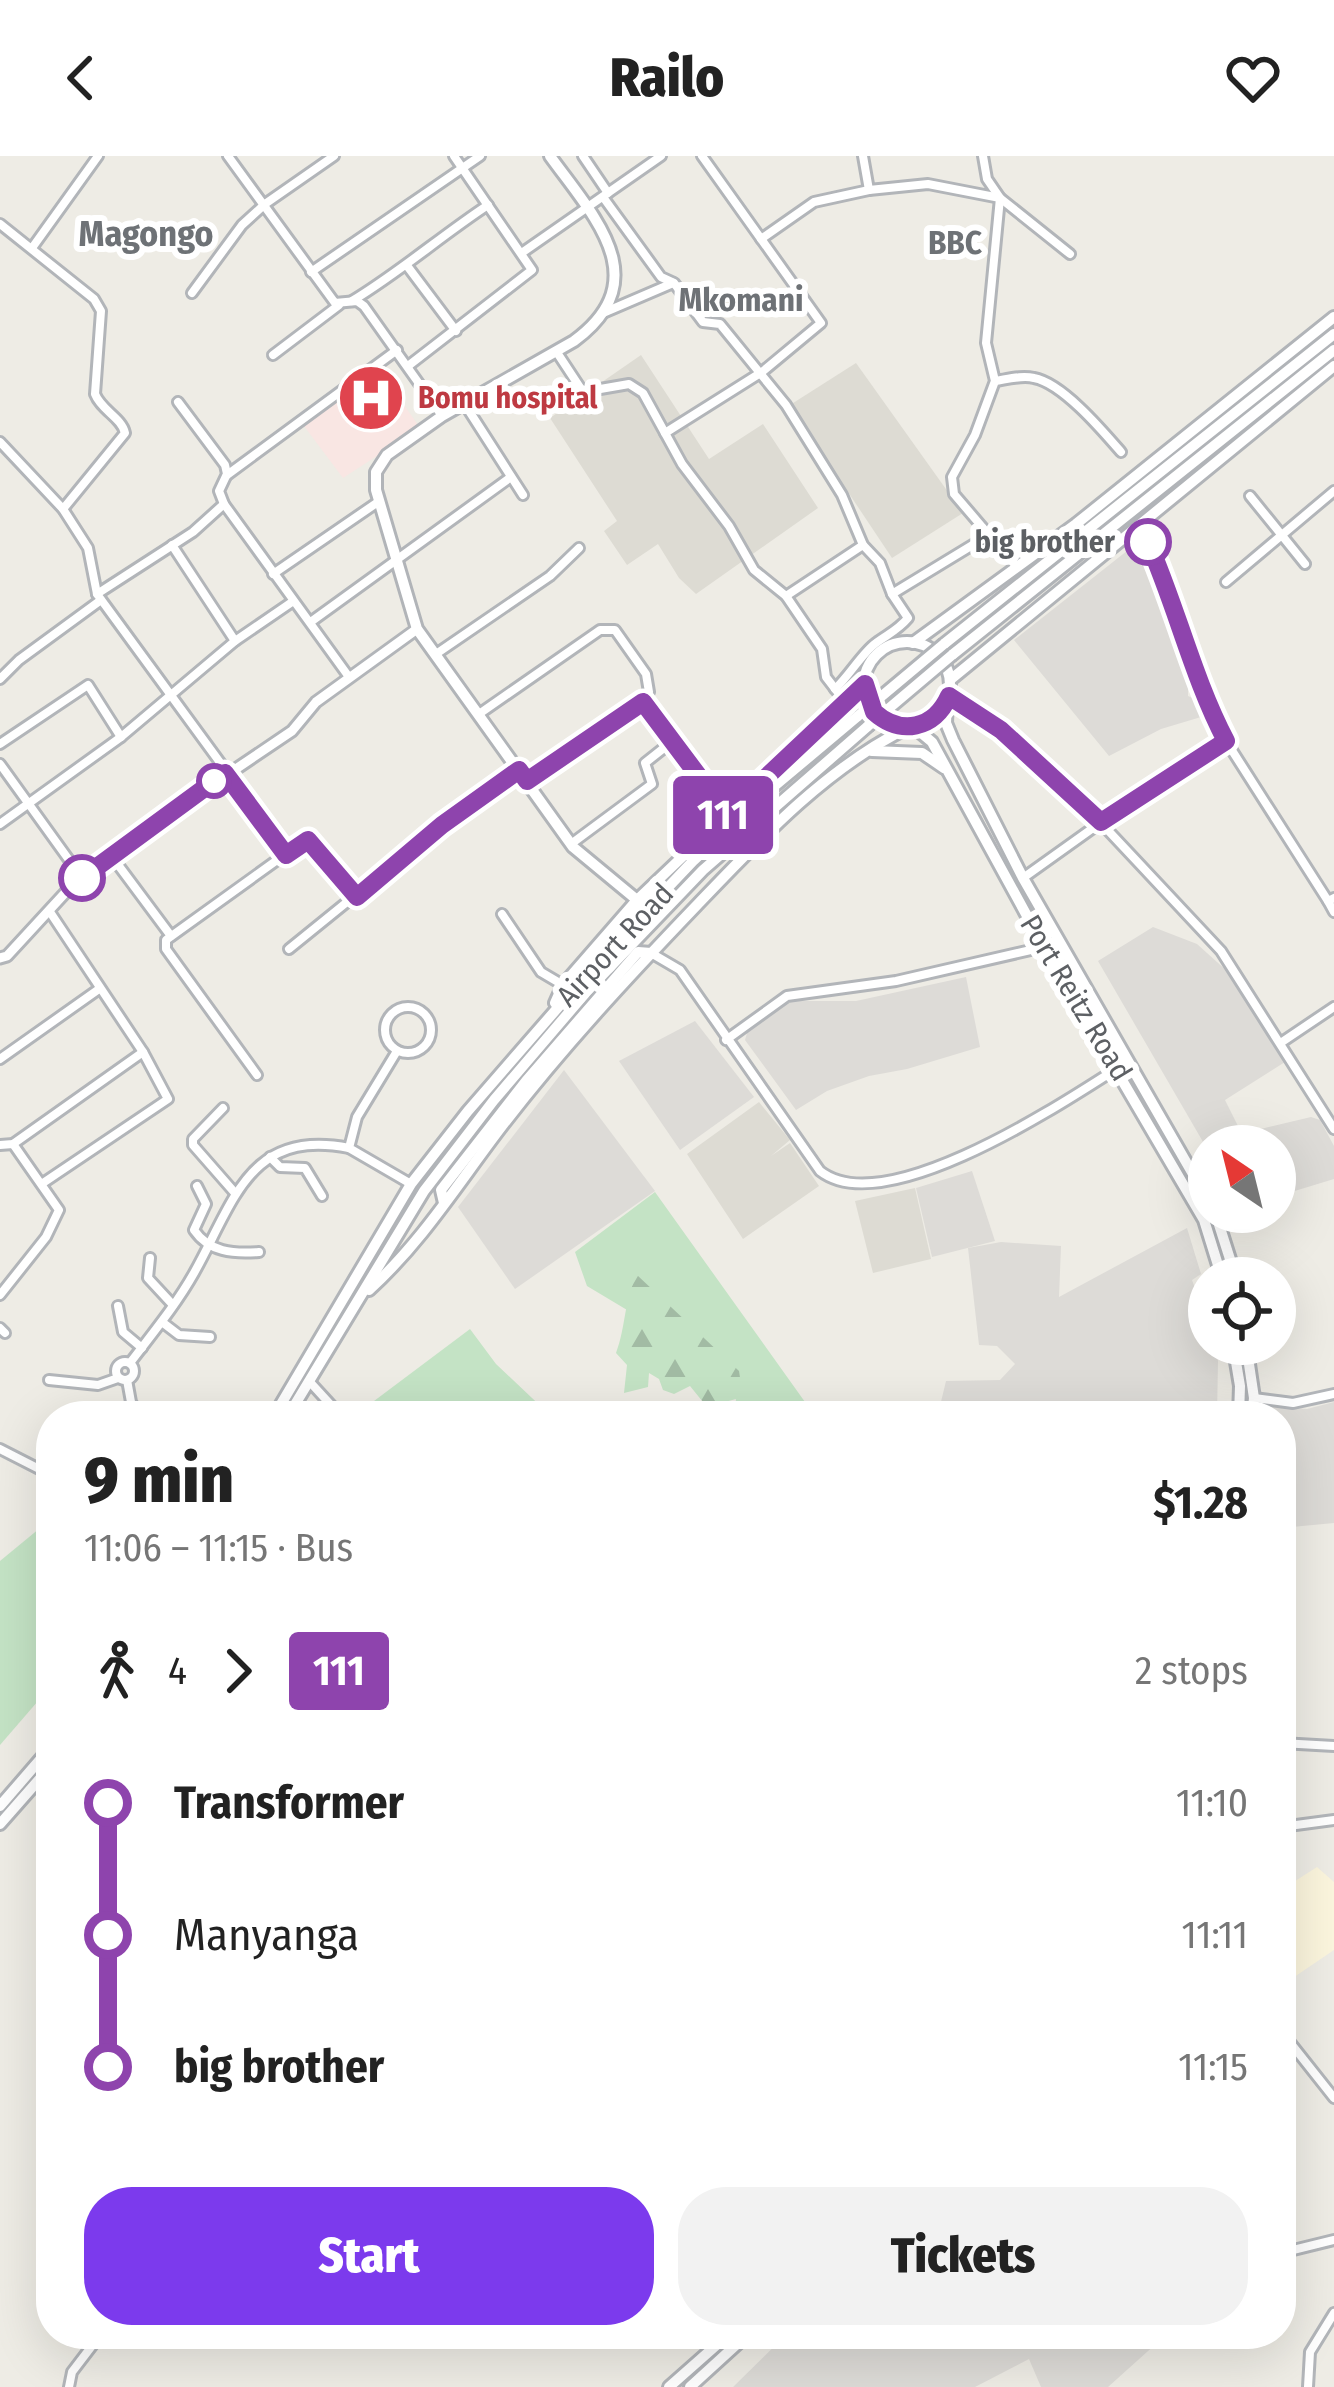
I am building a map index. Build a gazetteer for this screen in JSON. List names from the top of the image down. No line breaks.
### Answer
{"streets":{"main road":["Airport Road","Port Reitz Road"]},"districts":["Magongo","BBC","Mkomani"],"places":{"hospital":["Bomu hospital"],"other":["big brother"]},"lines":["bus line 111"],"north":"top left","page":{"header":"Railo","on_map":"111","heading":["9 min","11:06 – 11:15 · Bus","$1.28"],"legs":["4","111","2 stops"],"list":[{"name":"Transformer","value":"11:10"},{"name":"Manyanga","value":"11:11"},{"name":"big brother","value":"11:15"}],"buttons":["Start","Tickets"]}}
